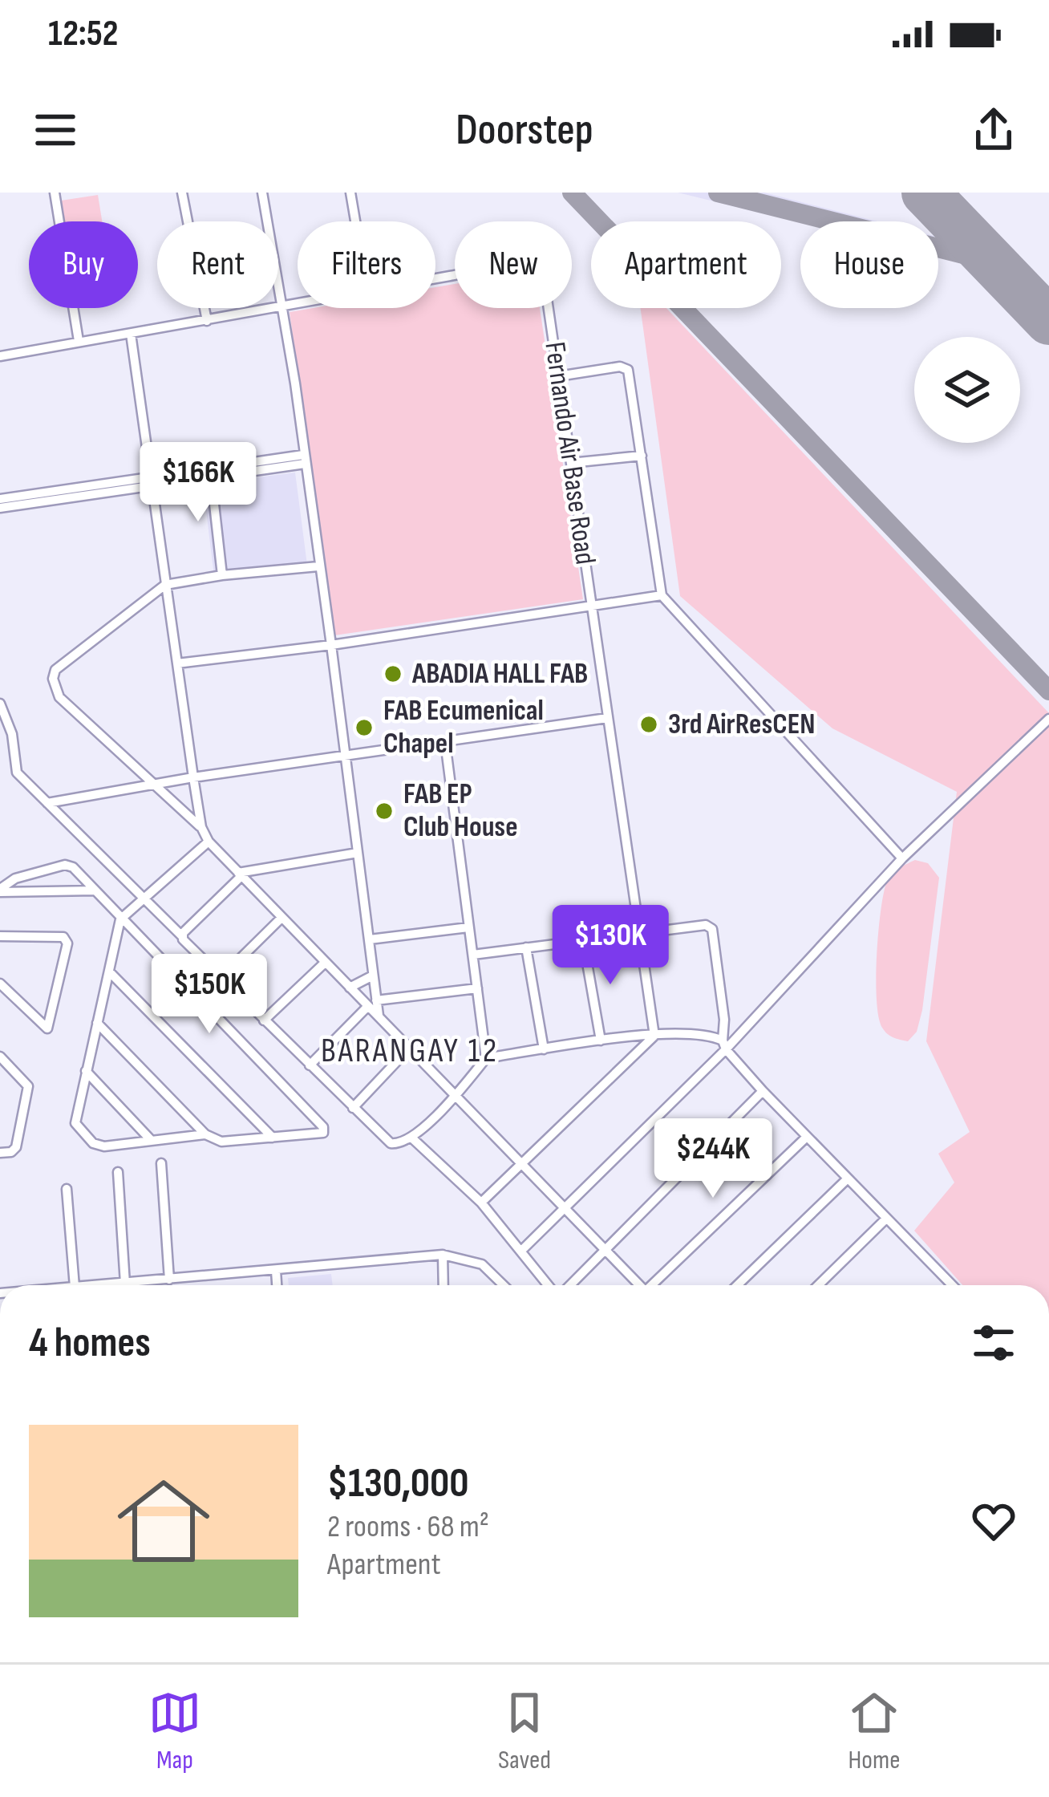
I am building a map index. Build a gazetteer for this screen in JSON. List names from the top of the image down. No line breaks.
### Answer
{"streets":{"street":["Fernando Air Base Road"]},"districts":["BARANGAY 12"],"places":["ABADIA HALL FAB","3rd AirResCEN","FAB Ecumenical Chapel","FAB EP Club House"],"page":{"status":"12:52","header":"Doorstep","chip":["Buy","Rent","Filters","New","Apartment","House"],"price":["$166K","$130K","$150K","$244K"],"heading":"4 homes","list":[{"name":"$130,000","note":"2 rooms · 68 m² · Apartment"}],"tabs":["Map","Saved","Home"]}}
